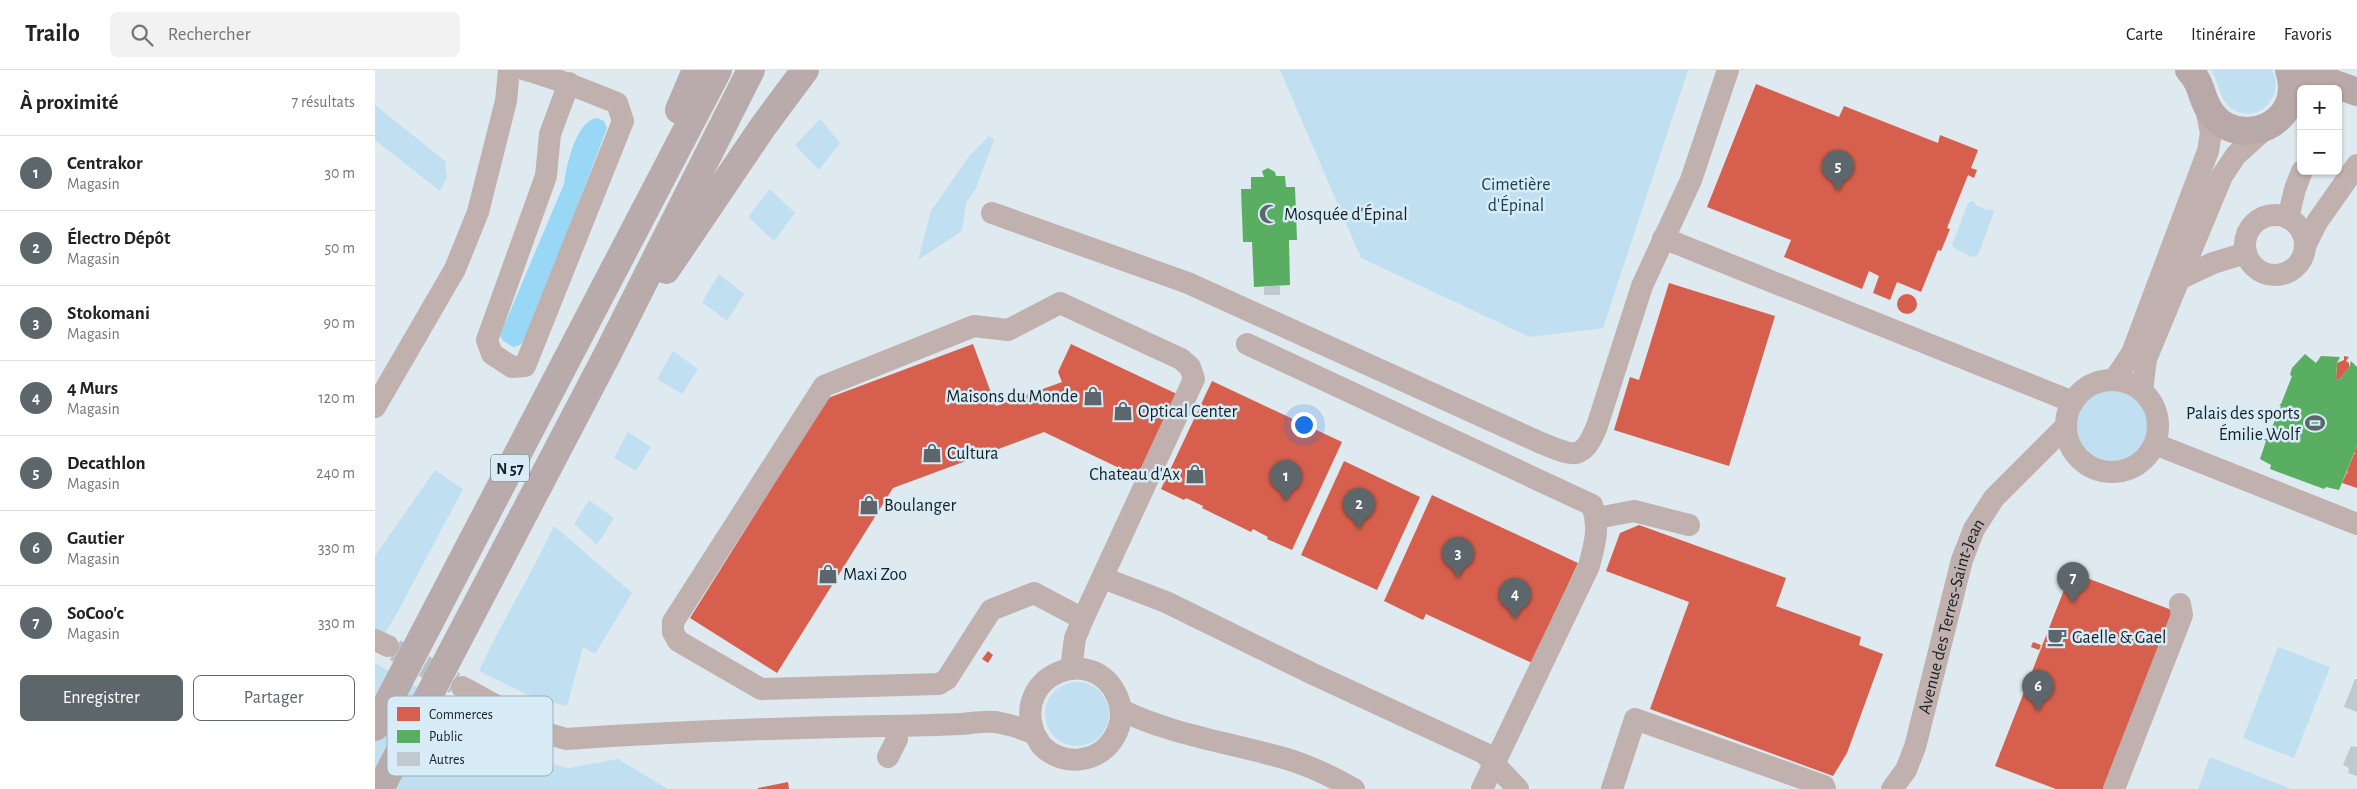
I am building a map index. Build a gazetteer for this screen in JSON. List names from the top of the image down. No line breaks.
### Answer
{"streets":{"highway":["N 57"],"street":["Avenue des Terres-Saint-Jean"]},"parks":["Cimetière d'Épinal"],"places":{"mosque":["Mosquée d'Épinal"],"shop":["Maisons du Monde","Optical Center","Cultura","Chateau d'Ax","Boulanger","Maxi Zoo"],"sports":["Palais des sports Émilie Wolf"],"cafe":["Gaelle & Gael"]},"legend":["Commerces","Public","Autres"],"page":{"header":"Trailo","search":"Rechercher","nav":["Carte","Itinéraire","Favoris"],"heading":["À proximité","7 résultats"],"map_buttons":["+","−"],"list":[{"mark":"1","name":"Centrakor","note":"Magasin","value":"30 m"},{"mark":"2","name":"Électro Dépôt","note":"Magasin","value":"50 m"},{"mark":"3","name":"Stokomani","note":"Magasin","value":"90 m"},{"mark":"4","name":"4 Murs","note":"Magasin","value":"120 m"},{"mark":"5","name":"Decathlon","note":"Magasin","value":"240 m"},{"mark":"6","name":"Gautier","note":"Magasin","value":"330 m"},{"mark":"7","name":"SoCoo'c","note":"Magasin","value":"330 m"}],"pins":["5","1","2","3","7","4","6"],"buttons":["Enregistrer","Partager"]}}
